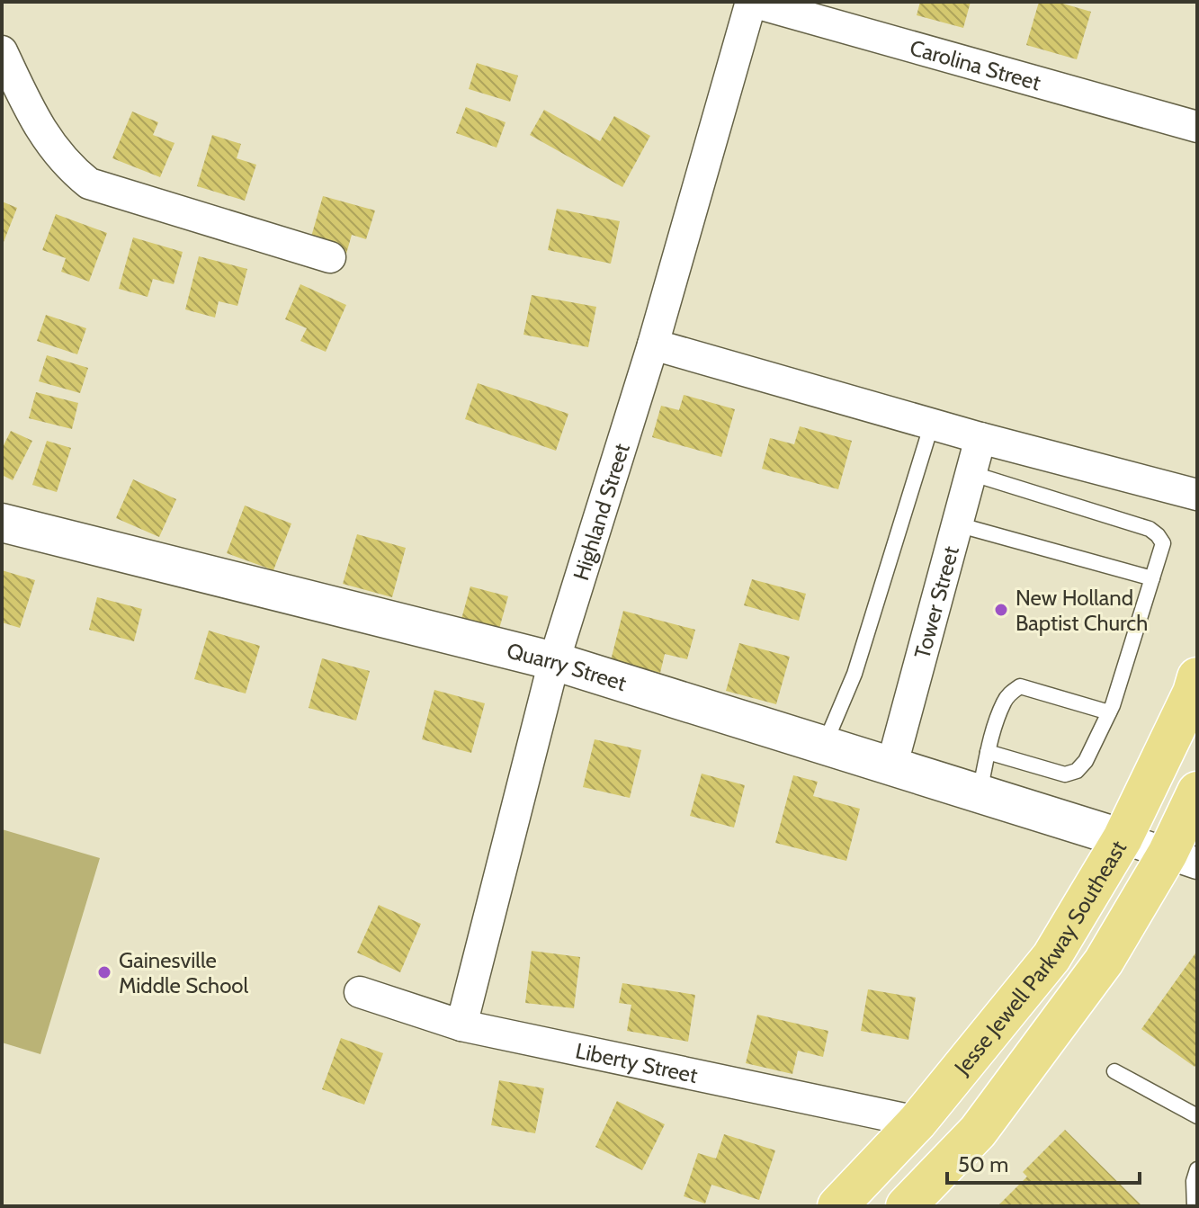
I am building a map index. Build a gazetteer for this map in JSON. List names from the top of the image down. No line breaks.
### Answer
{"streets":{"main road":["Jesse Jewell Parkway Southeast"],"street":["Carolina Street","Highland Street","Tower Street","Quarry Street","Liberty Street"]},"crossings":[["Carolina Street","Highland Street"],["Highland Street","Quarry Street"],["Highland Street","Liberty Street"],["Tower Street","Quarry Street"],["Quarry Street","Jesse Jewell Parkway Southeast"],["Jesse Jewell Parkway Southeast","Liberty Street"]],"places":["New Holland Baptist Church","Gainesville Middle School"],"scale_bar":"50 m"}
